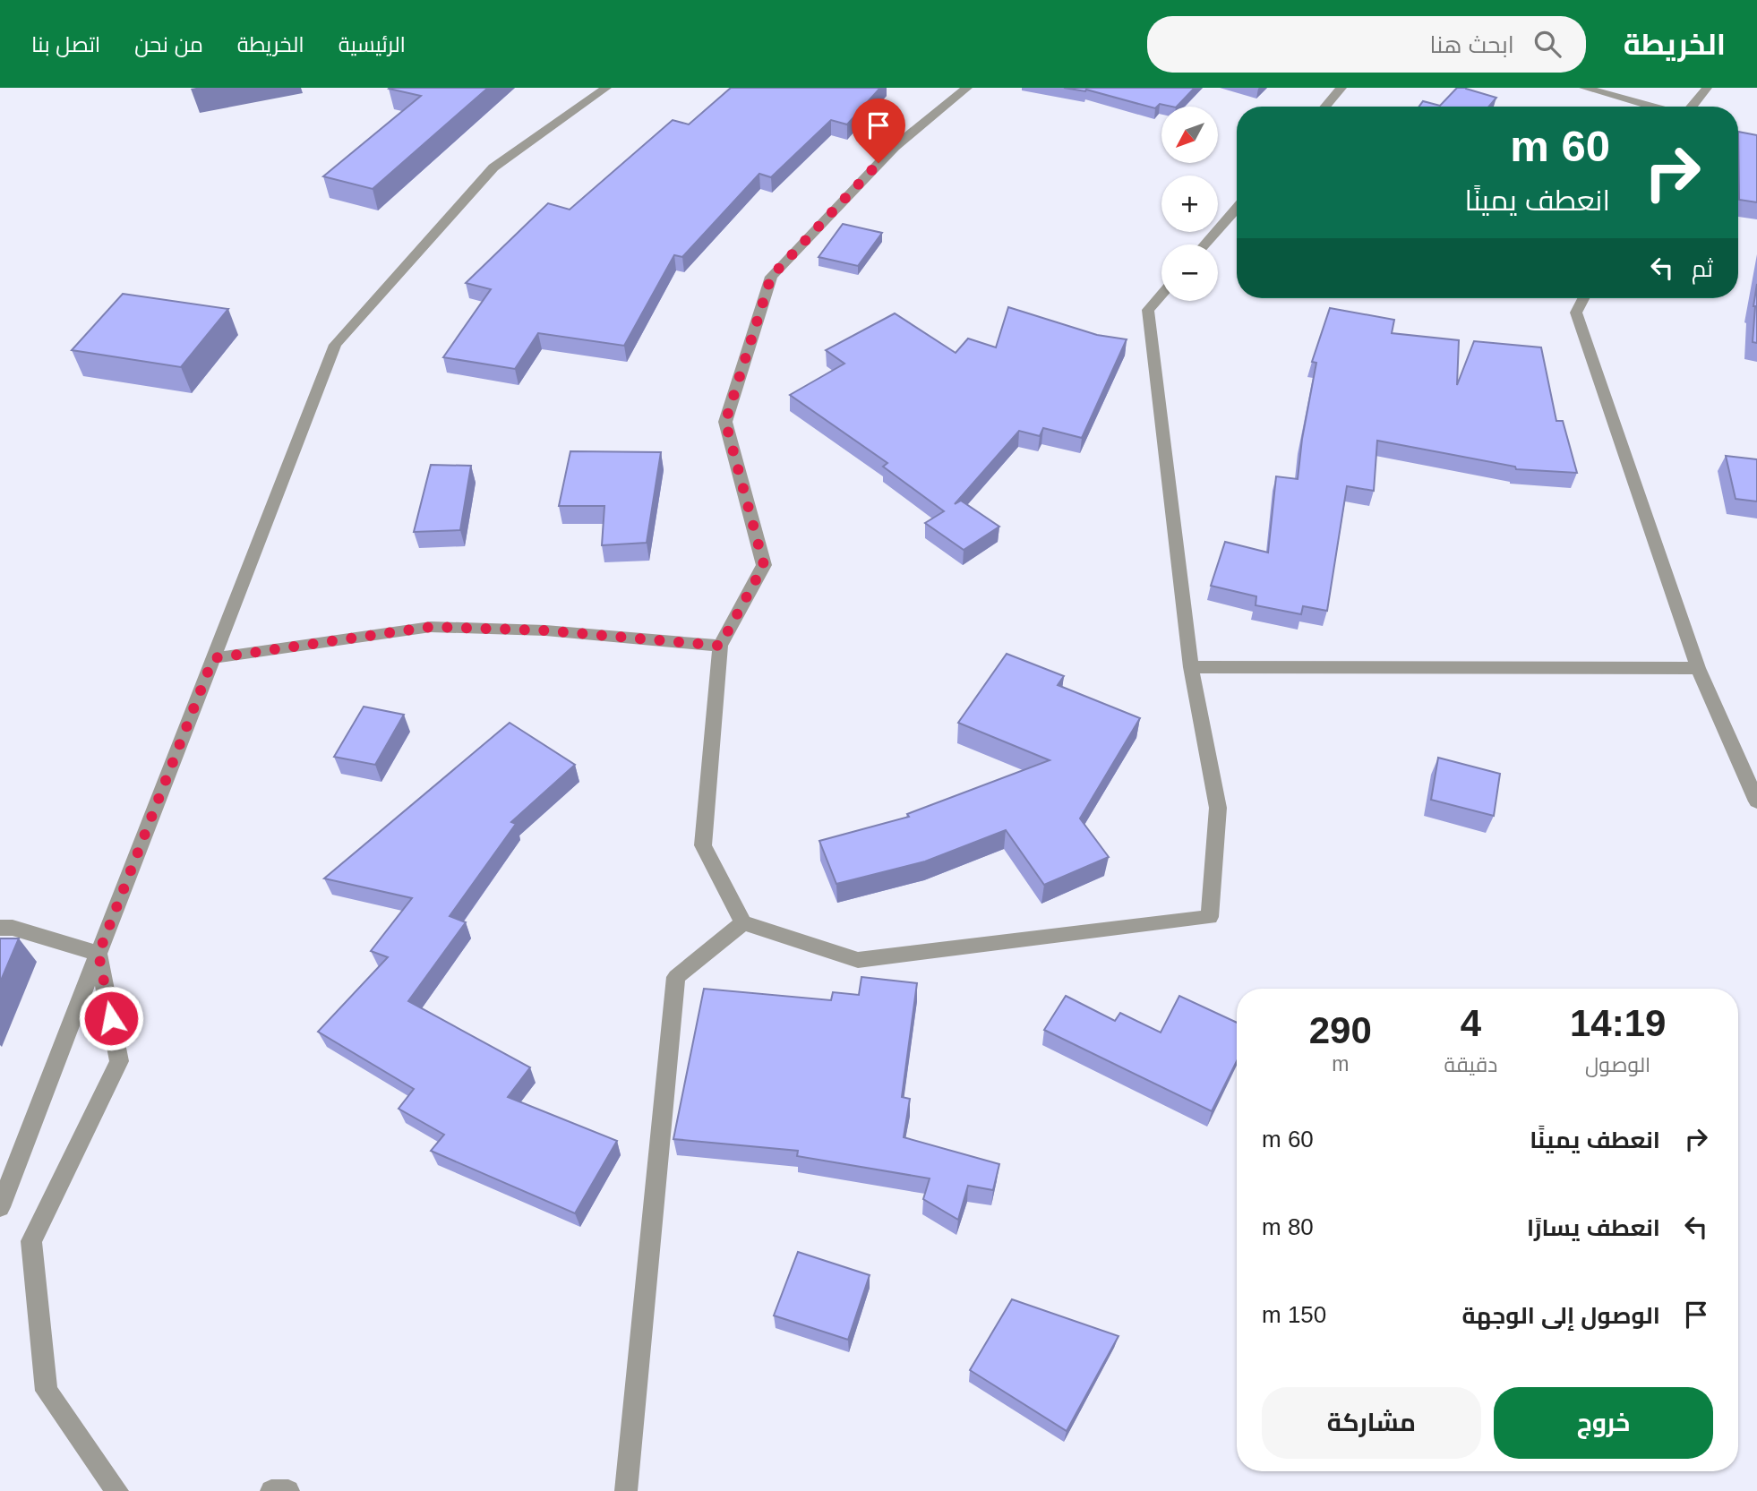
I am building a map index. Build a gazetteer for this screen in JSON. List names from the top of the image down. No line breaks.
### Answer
{"north":"bottom left","page":{"header":"الخريطة","search":"ابحث هنا","nav":["الرئيسية","الخريطة","من نحن","اتصل بنا"],"map_buttons":["+","−"],"turn":["60 m","انعطف يمينًا"],"then":"ثم","eta":["14:19","الوصول","4","دقيقة","290","m"],"list":[{"name":"انعطف يمينًا","value":"60 m"},{"name":"انعطف يسارًا","value":"80 m"},{"name":"الوصول إلى الوجهة","value":"150 m"}],"buttons":["خروج","مشاركة"]}}
